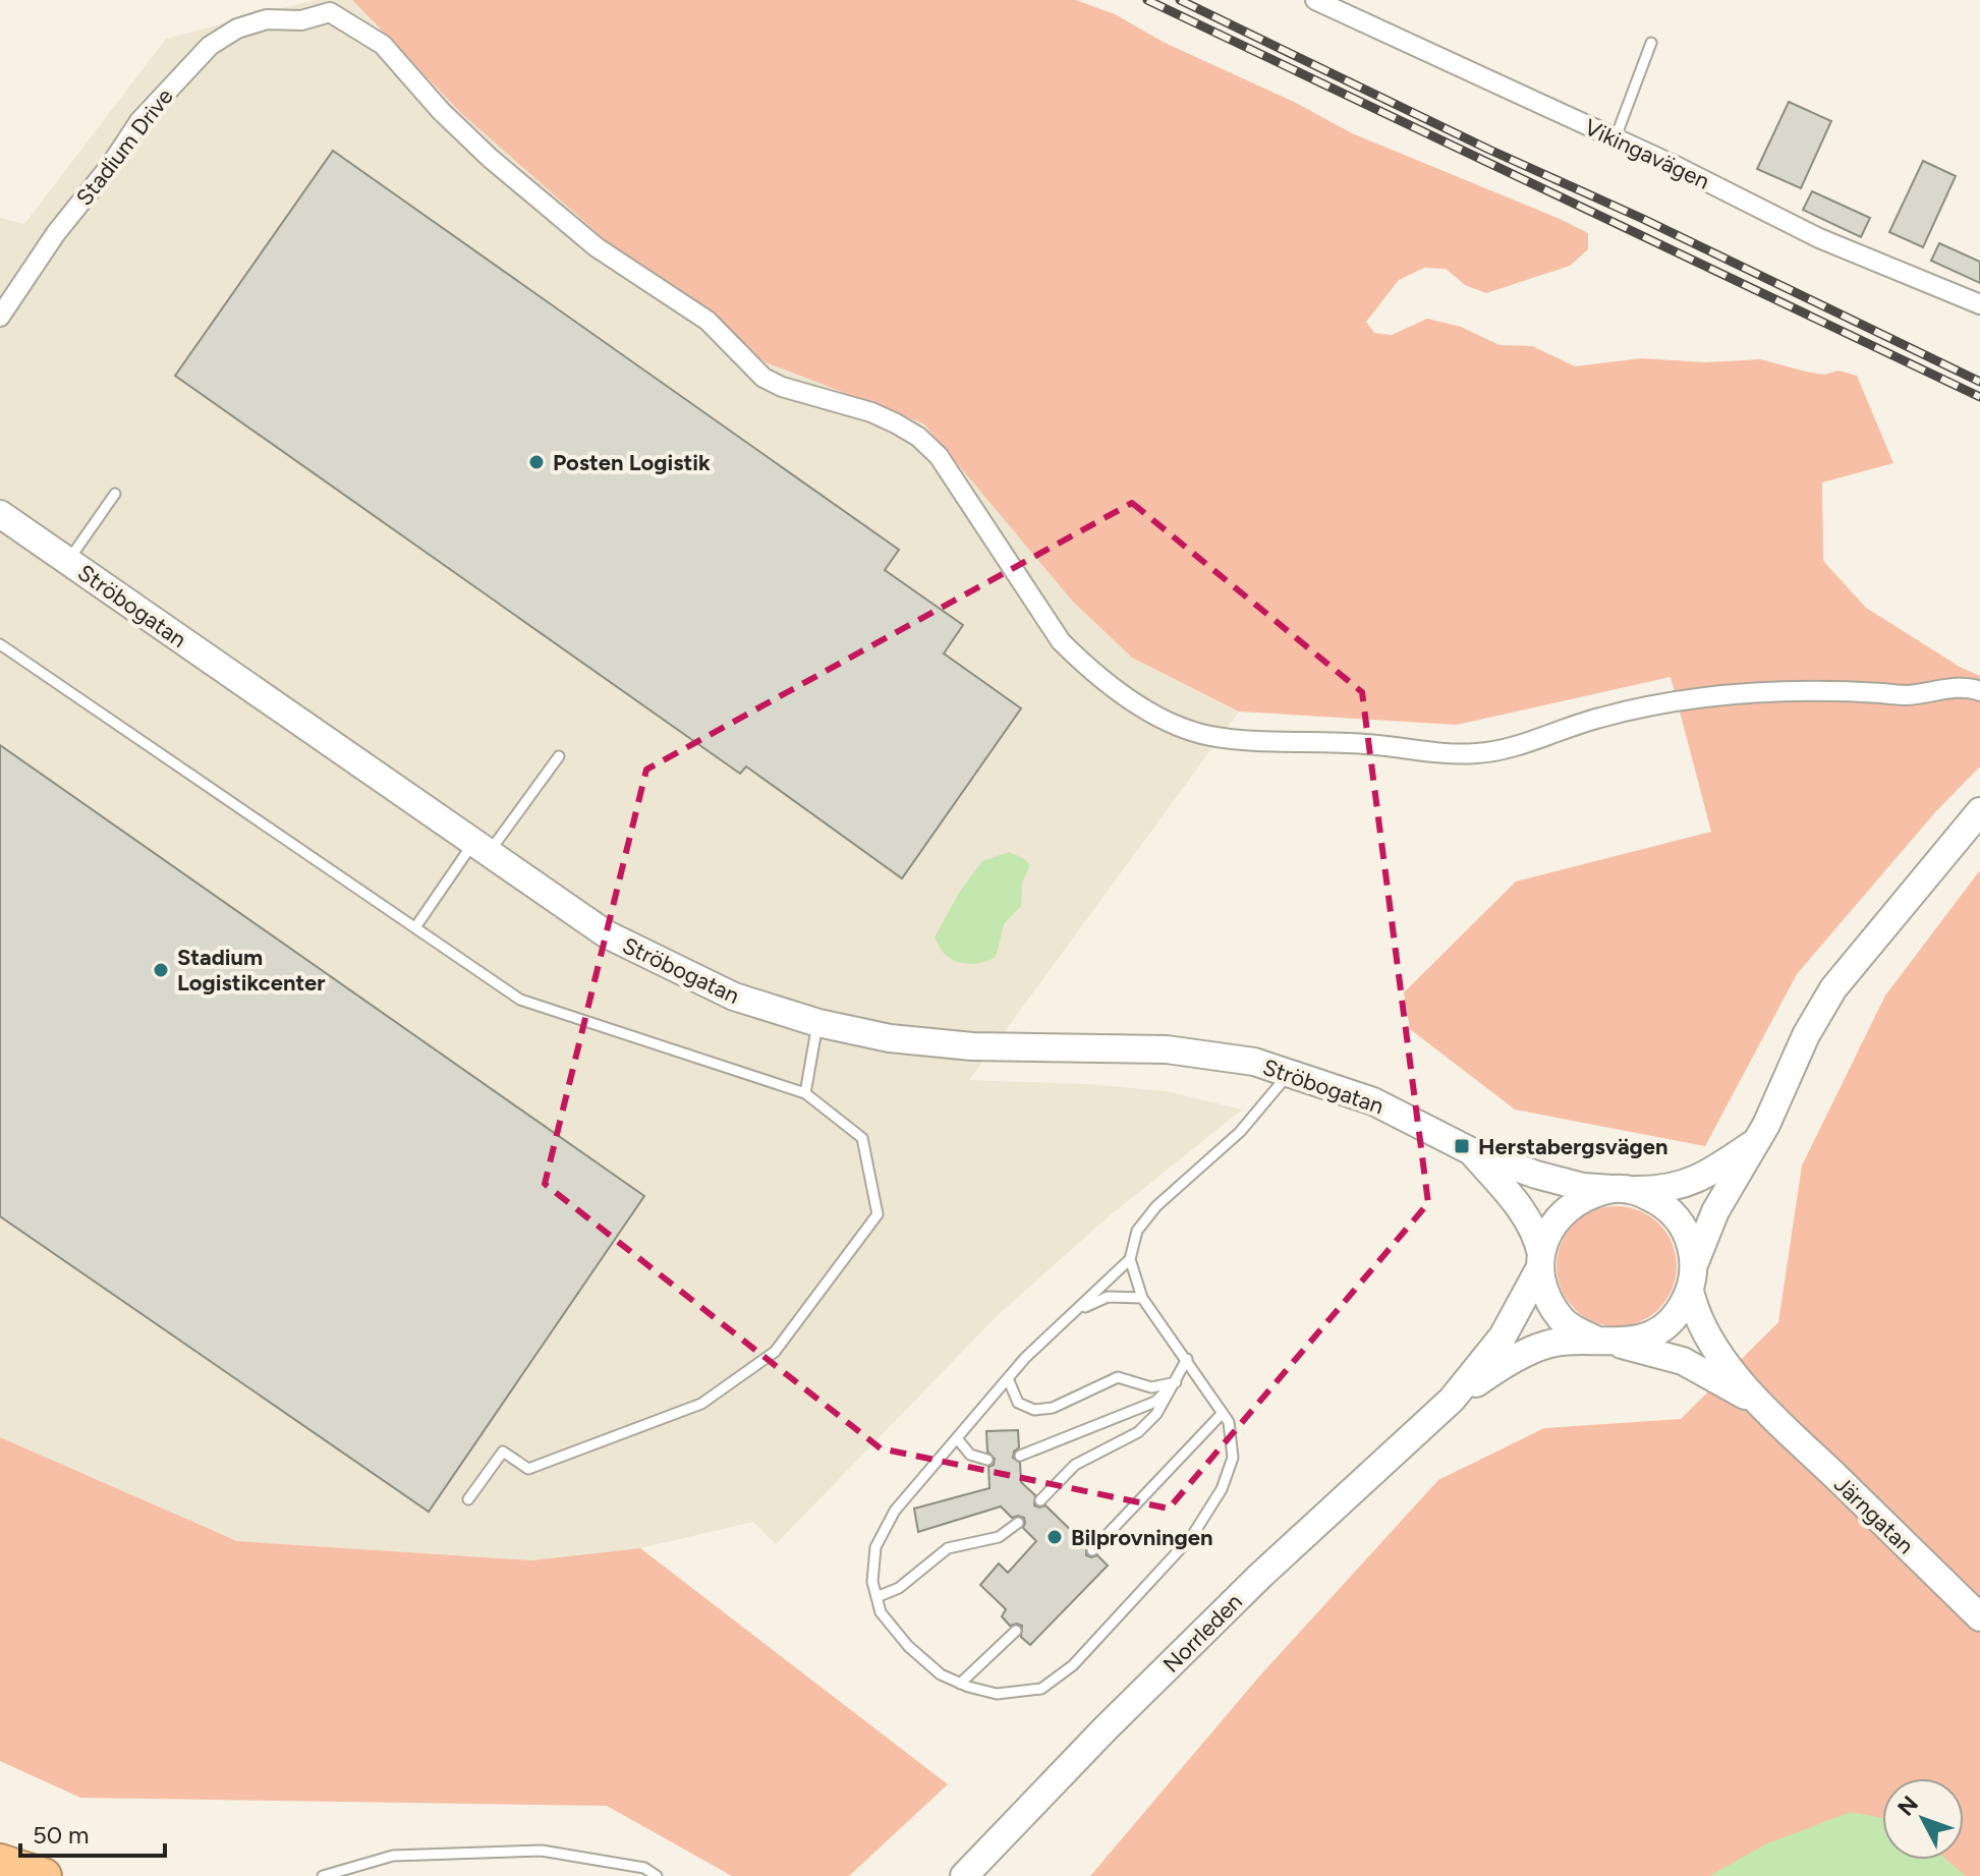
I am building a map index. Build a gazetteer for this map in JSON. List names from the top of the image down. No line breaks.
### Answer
{"streets":{"street":["Stadium Drive","Vikingavägen","Ströbogatan","Järngatan","Norrleden"]},"crossings":[["Ströbogatan","Järngatan"]],"places":{"other":["Posten Logistik","Stadium Logistikcenter","Bilprovningen"],"transit":["Herstabergsvägen"]},"scale_bar":"50 m","north":"top left"}
